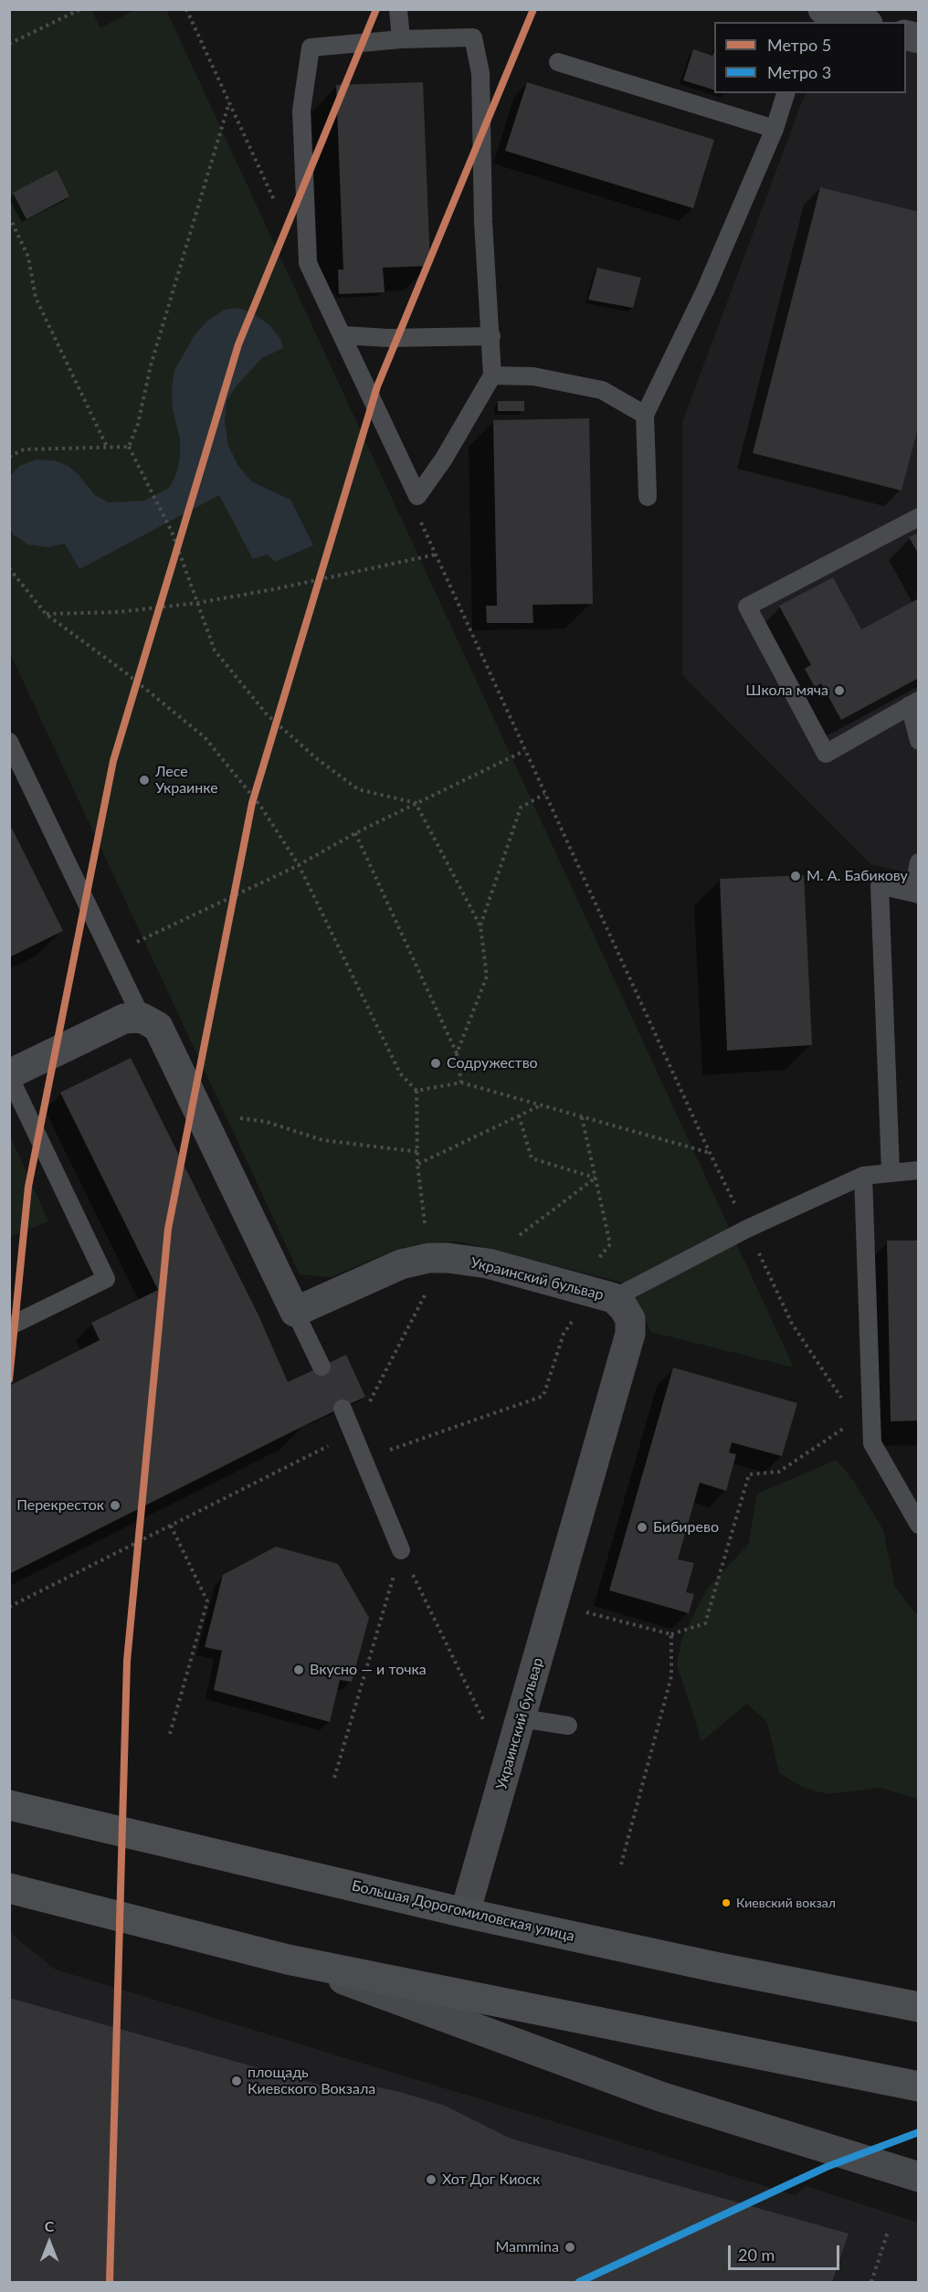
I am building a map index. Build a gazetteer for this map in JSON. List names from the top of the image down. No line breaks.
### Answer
{"streets":{"main road":["Большая Дорогомиловская улица"],"street":["Украинский бульвар"]},"crossings":[["Украинский бульвар","Большая Дорогомиловская улица"]],"places":["Школа мяча","Лесе Украинке","М. А. Бабикову","Содружество","Перекресток","Бибирево","Вкусно — и точка","Киевский вокзал","площадь Киевского Вокзала","Хот Дог Киоск","Mammina"],"lines":["metro line 5","metro line 3"],"legend":["Метро 5","Метро 3"],"scale_bar":"20 m","north":"top"}
